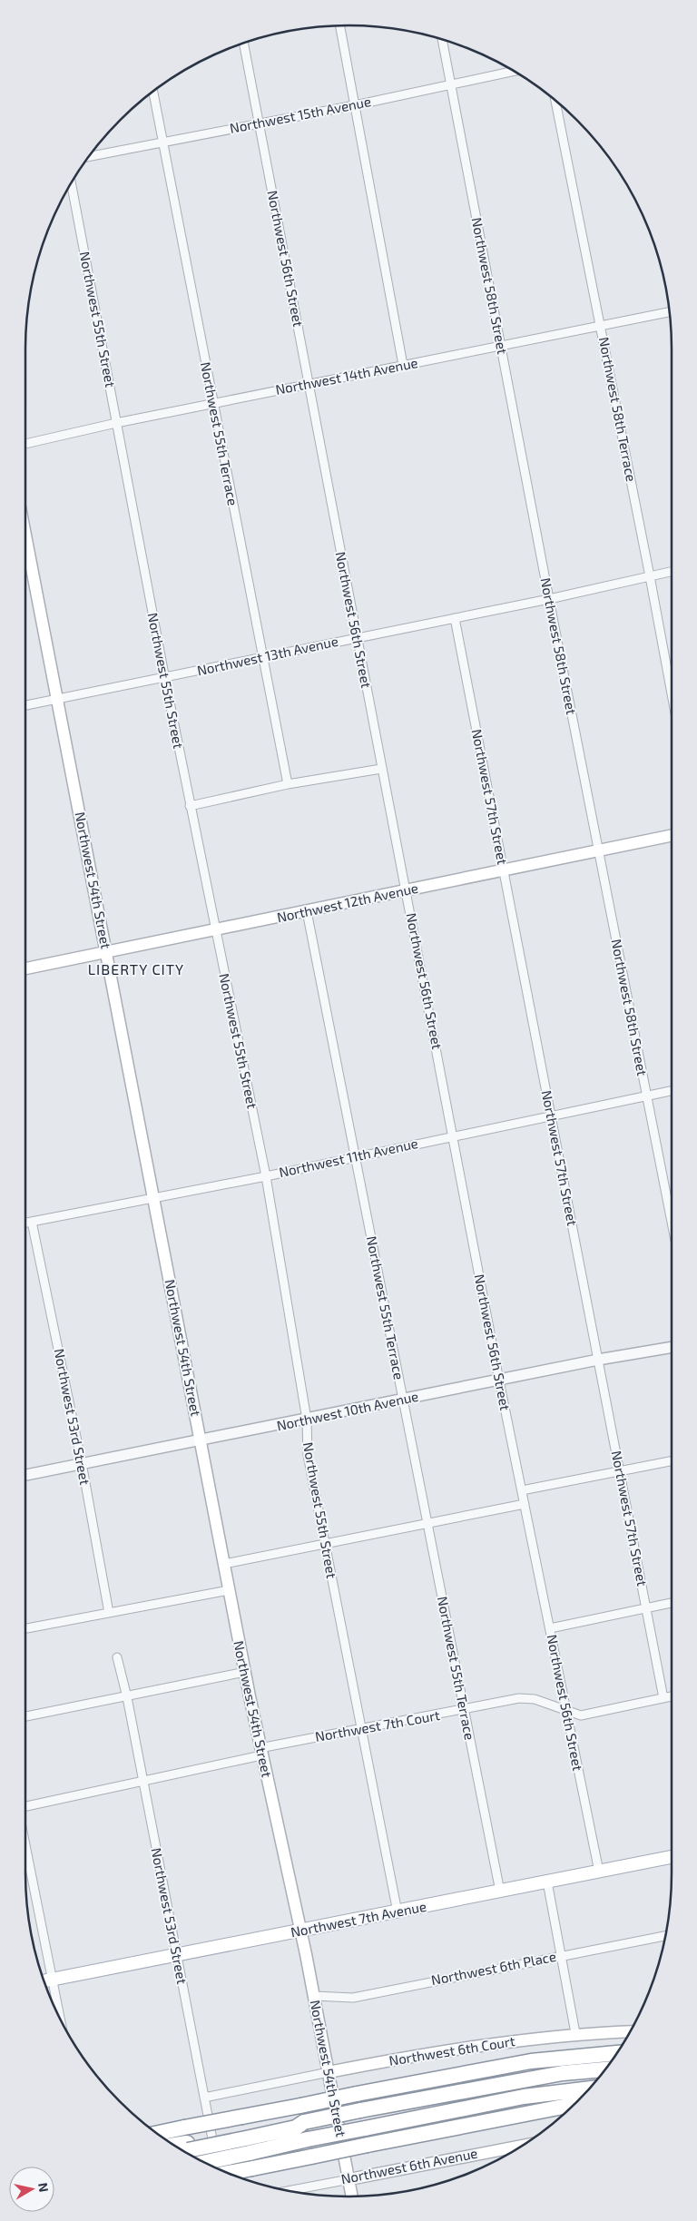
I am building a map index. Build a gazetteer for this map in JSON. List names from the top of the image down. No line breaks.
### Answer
{"streets":{"main road":["Northwest 54th Street","Northwest 12th Avenue","Northwest 7th Avenue","Northwest 6th Court","Northwest 6th Avenue"],"street":["Northwest 15th Avenue","Northwest 56th Street","Northwest 58th Street","Northwest 55th Street","Northwest 14th Avenue","Northwest 58th Terrace","Northwest 55th Terrace","Northwest 13th Avenue","Northwest 57th Street","Northwest 11th Avenue","Northwest 10th Avenue","Northwest 53rd Street","Northwest 7th Court","Northwest 6th Place"]},"crossings":[["Northwest 15th Avenue","Northwest 56th Street"],["Northwest 15th Avenue","Northwest 58th Street"],["Northwest 15th Avenue","Northwest 55th Terrace"],["Northwest 56th Street","Northwest 14th Avenue"],["Northwest 56th Street","Northwest 13th Avenue"],["Northwest 56th Street","Northwest 12th Avenue"],["Northwest 56th Street","Northwest 11th Avenue"],["Northwest 56th Street","Northwest 10th Avenue"],["Northwest 56th Street","Northwest 7th Court"],["Northwest 56th Street","Northwest 7th Avenue"],["Northwest 58th Street","Northwest 14th Avenue"],["Northwest 58th Street","Northwest 13th Avenue"],["Northwest 58th Street","Northwest 12th Avenue"],["Northwest 58th Street","Northwest 11th Avenue"],["Northwest 55th Street","Northwest 14th Avenue"],["Northwest 55th Street","Northwest 13th Avenue"],["Northwest 55th Street","Northwest 12th Avenue"],["Northwest 55th Street","Northwest 11th Avenue"],["Northwest 55th Street","Northwest 10th Avenue"],["Northwest 55th Street","Northwest 7th Court"],["Northwest 55th Street","Northwest 7th Avenue"],["Northwest 14th Avenue","Northwest 58th Terrace"],["Northwest 14th Avenue","Northwest 55th Terrace"],["Northwest 58th Terrace","Northwest 13th Avenue"],["Northwest 55th Terrace","Northwest 13th Avenue"],["Northwest 55th Terrace","Northwest 12th Avenue"],["Northwest 55th Terrace","Northwest 11th Avenue"],["Northwest 55th Terrace","Northwest 10th Avenue"],["Northwest 55th Terrace","Northwest 7th Court"],["Northwest 55th Terrace","Northwest 7th Avenue"],["Northwest 13th Avenue","Northwest 57th Street"],["Northwest 13th Avenue","Northwest 54th Street"],["Northwest 57th Street","Northwest 12th Avenue"],["Northwest 57th Street","Northwest 11th Avenue"],["Northwest 57th Street","Northwest 10th Avenue"],["Northwest 57th Street","Northwest 7th Court"],["Northwest 54th Street","Northwest 12th Avenue"],["Northwest 54th Street","Northwest 11th Avenue"],["Northwest 54th Street","Northwest 10th Avenue"],["Northwest 54th Street","Northwest 7th Court"],["Northwest 54th Street","Northwest 7th Avenue"],["Northwest 54th Street","Northwest 6th Place"],["Northwest 54th Street","Northwest 6th Court"],["Northwest 54th Street","Northwest 6th Avenue"],["Northwest 11th Avenue","Northwest 53rd Street"],["Northwest 10th Avenue","Northwest 53rd Street"],["Northwest 53rd Street","Northwest 7th Court"],["Northwest 53rd Street","Northwest 7th Avenue"]],"districts":["LIBERTY CITY"],"north":"right"}
